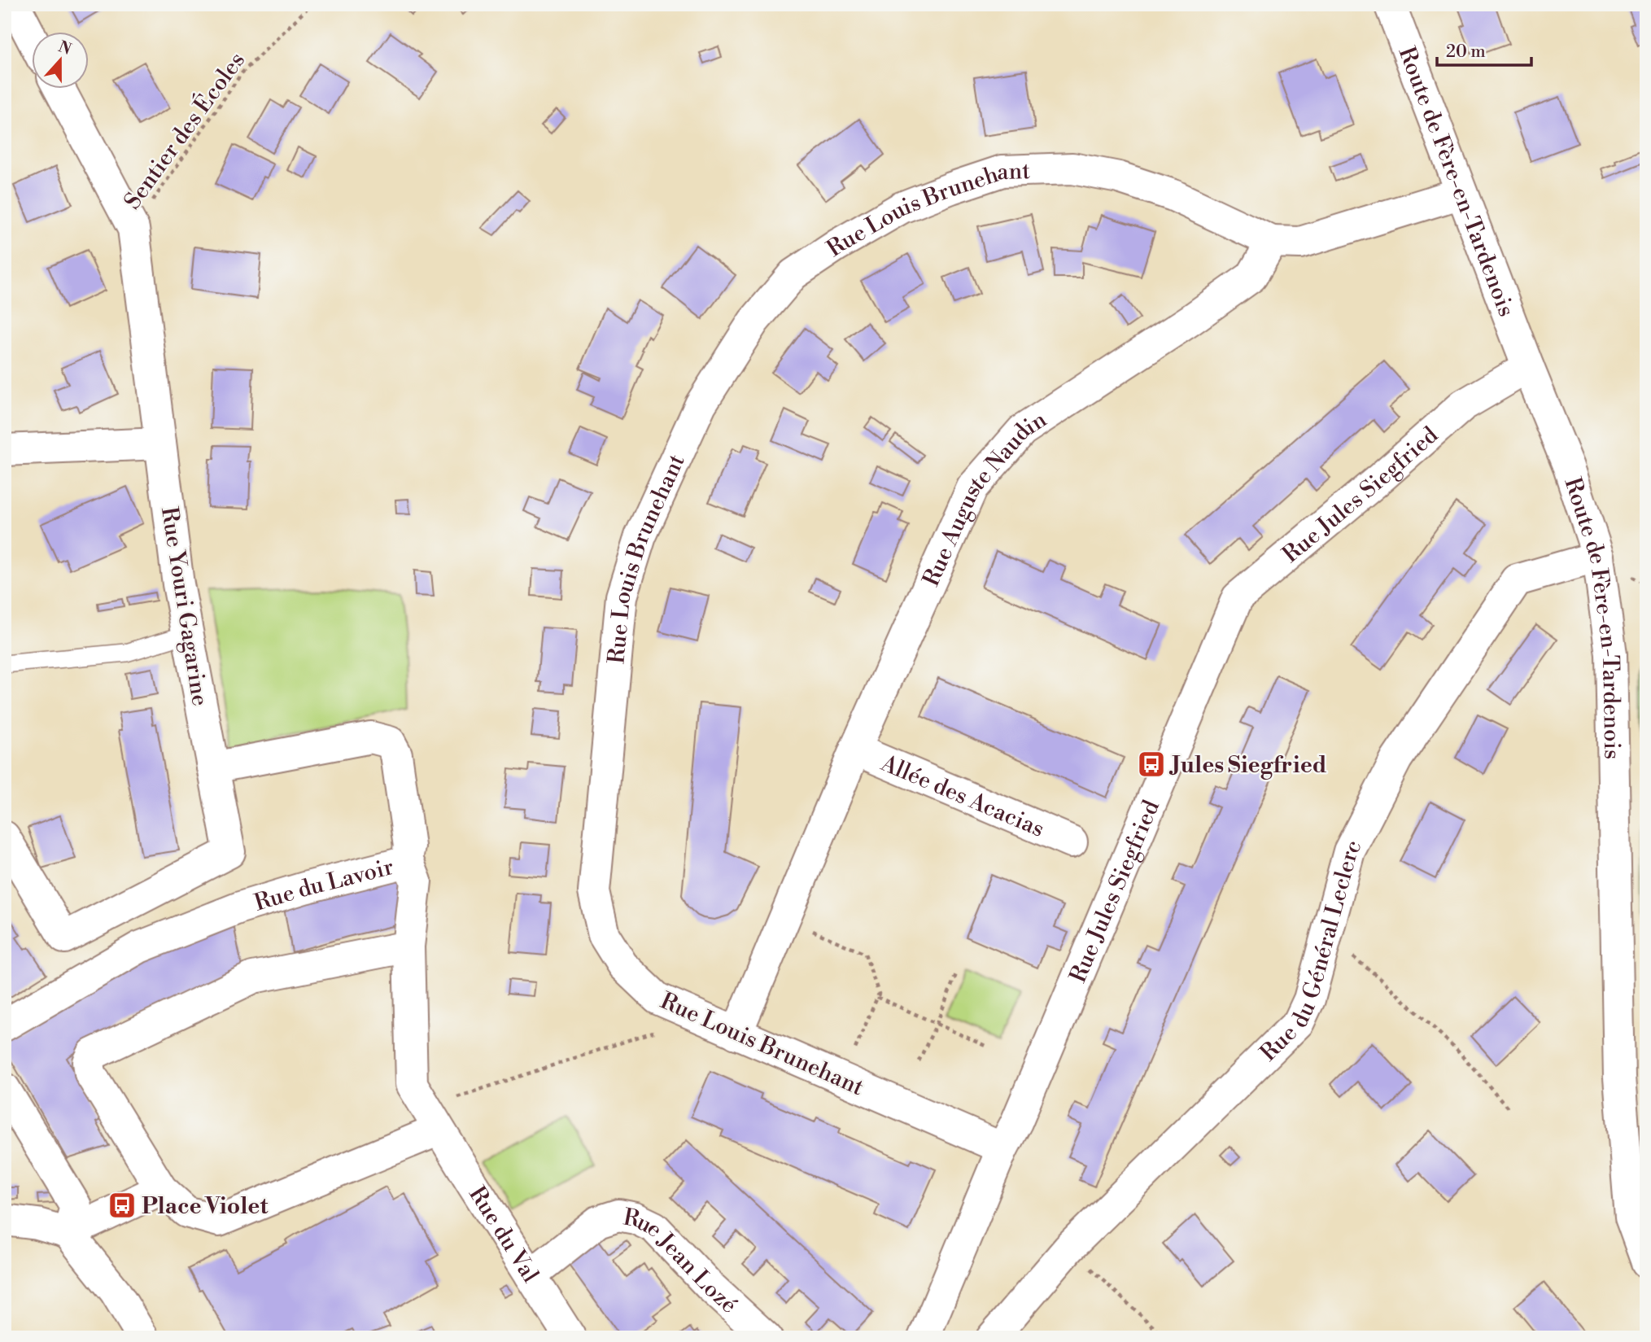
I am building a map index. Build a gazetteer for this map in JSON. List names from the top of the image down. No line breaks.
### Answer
{"streets":{"street":["Route de Fère-en-Tardenois","Rue Louis Brunehant","Rue Jules Siegfried","Rue Auguste Naudin","Rue Youri Gagarine","Allée des Acacias","Rue du Lavoir","Rue du Général Leclerc","Rue du Val","Rue Jean Lozé"],"path":["Sentier des Écoles"]},"crossings":[["Sentier des Écoles","Rue Youri Gagarine"],["Route de Fère-en-Tardenois","Rue Jules Siegfried"],["Route de Fère-en-Tardenois","Rue du Général Leclerc"],["Rue Louis Brunehant","Rue Jules Siegfried"],["Rue Louis Brunehant","Rue Auguste Naudin"],["Rue Auguste Naudin","Allée des Acacias"],["Rue Youri Gagarine","Rue du Lavoir"],["Rue du Lavoir","Rue du Val"],["Rue du Val","Rue Jean Lozé"]],"places":{"bus stop":["Jules Siegfried","Place Violet"]},"scale_bar":"20 m","north":"top"}
